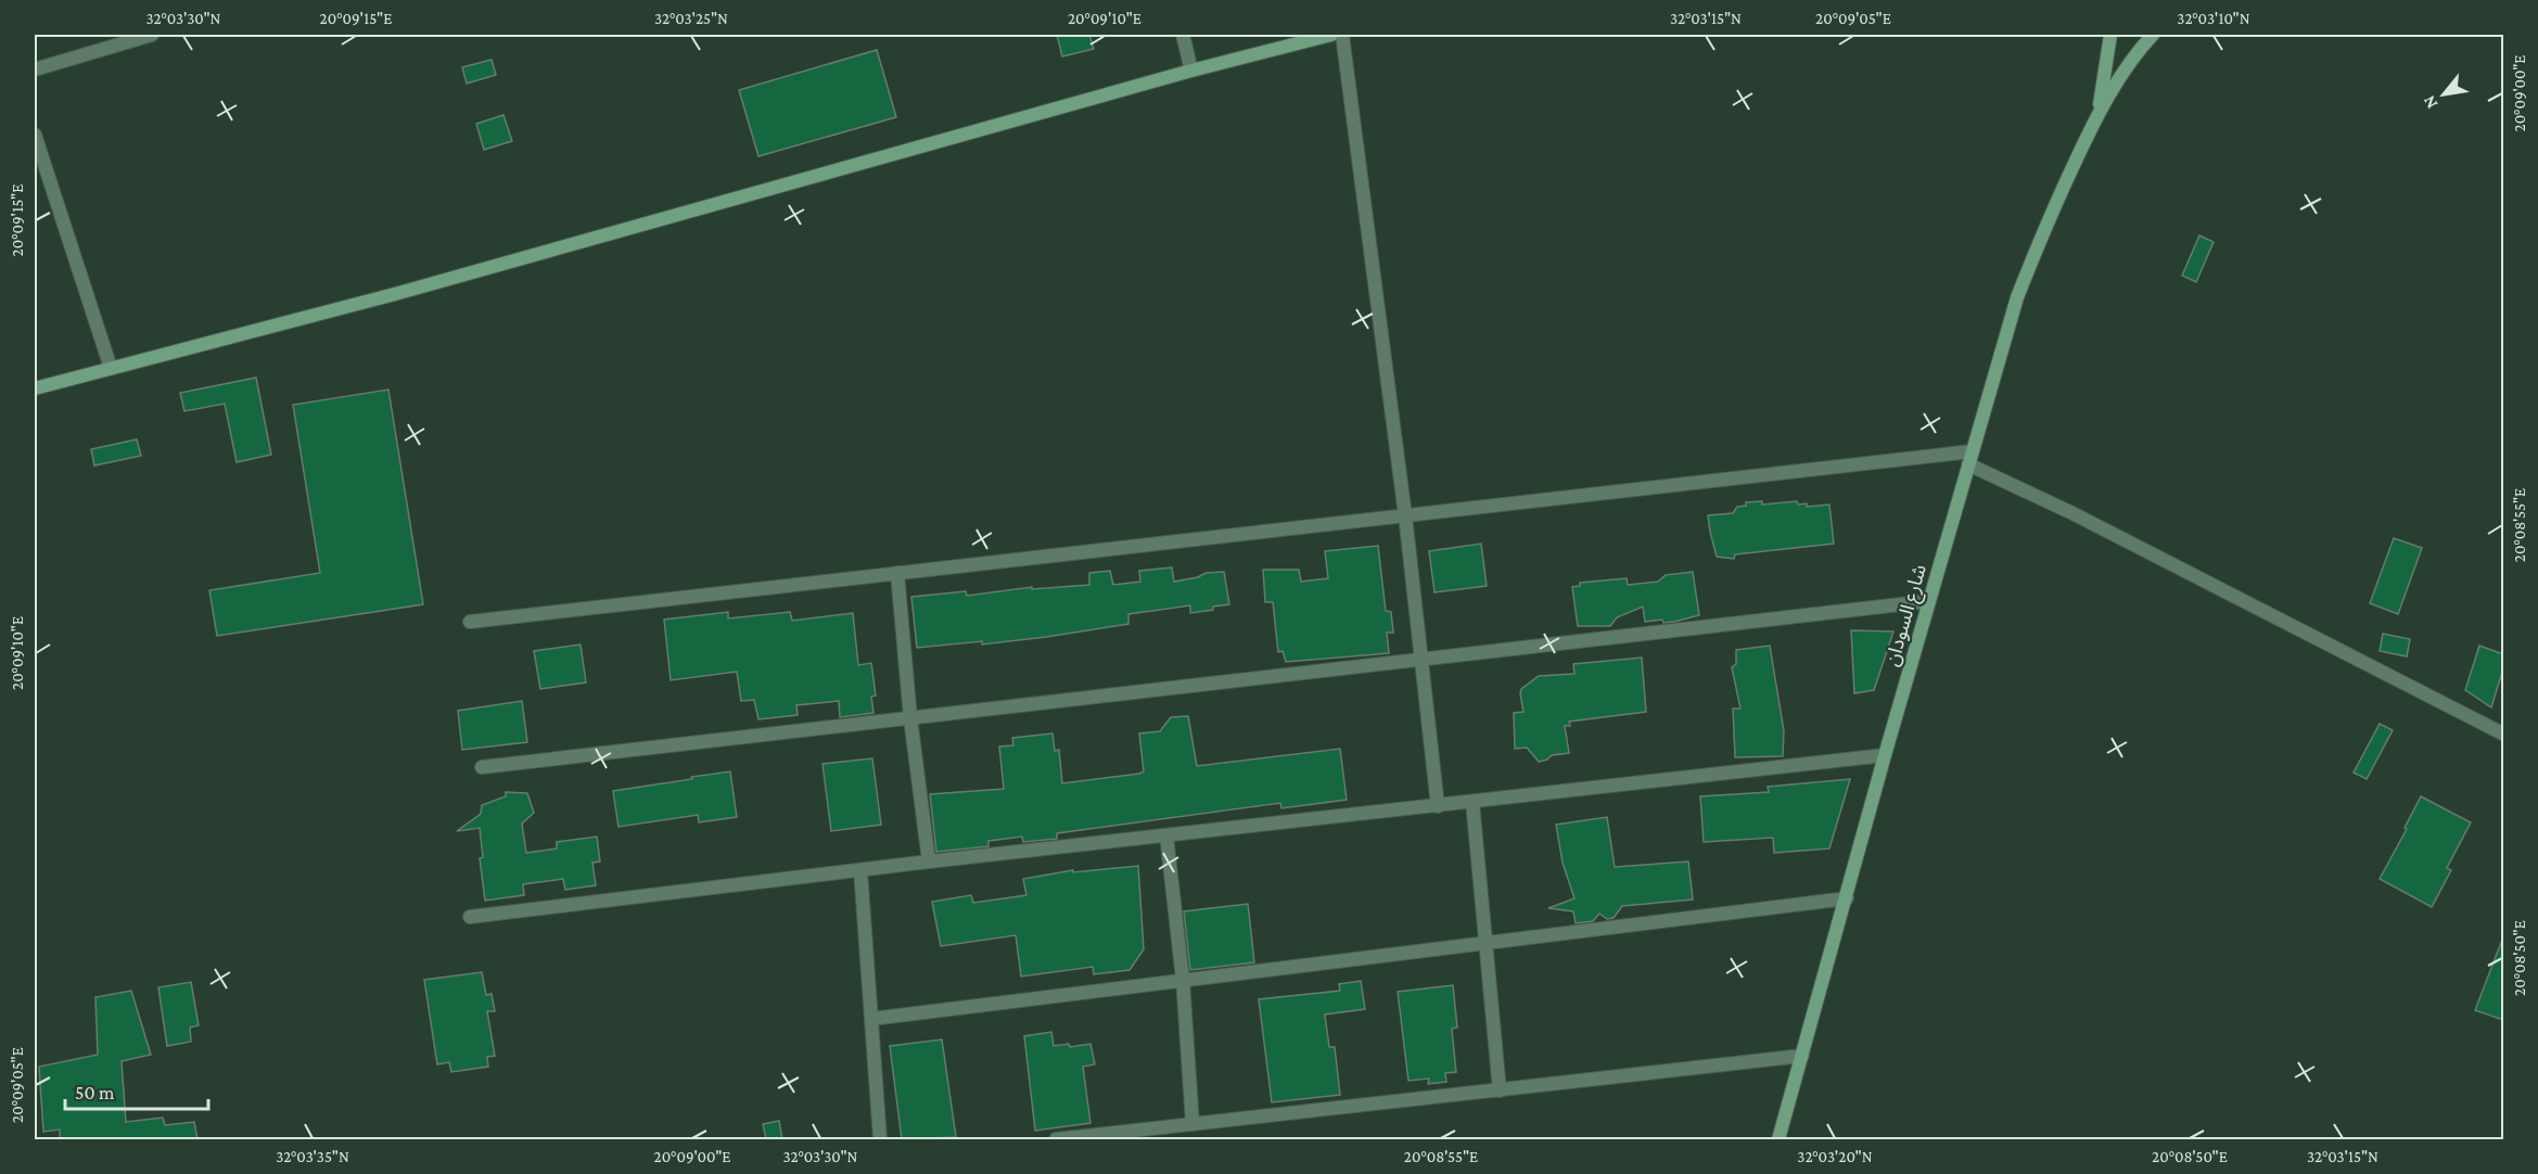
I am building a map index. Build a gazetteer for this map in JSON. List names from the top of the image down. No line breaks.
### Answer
{"streets":{"street":["شارع السودان"]},"scale_bar":"50 m","north":"bottom left","coordinates":["32°03'30\"N","20°09'15\"E","32°03'25\"N","20°09'10\"E","32°03'15\"N","20°09'05\"E","32°03'10\"N","20°09'00\"E","20°08'55\"E","20°08'50\"E","32°03'35\"N","32°03'20\"N"]}
